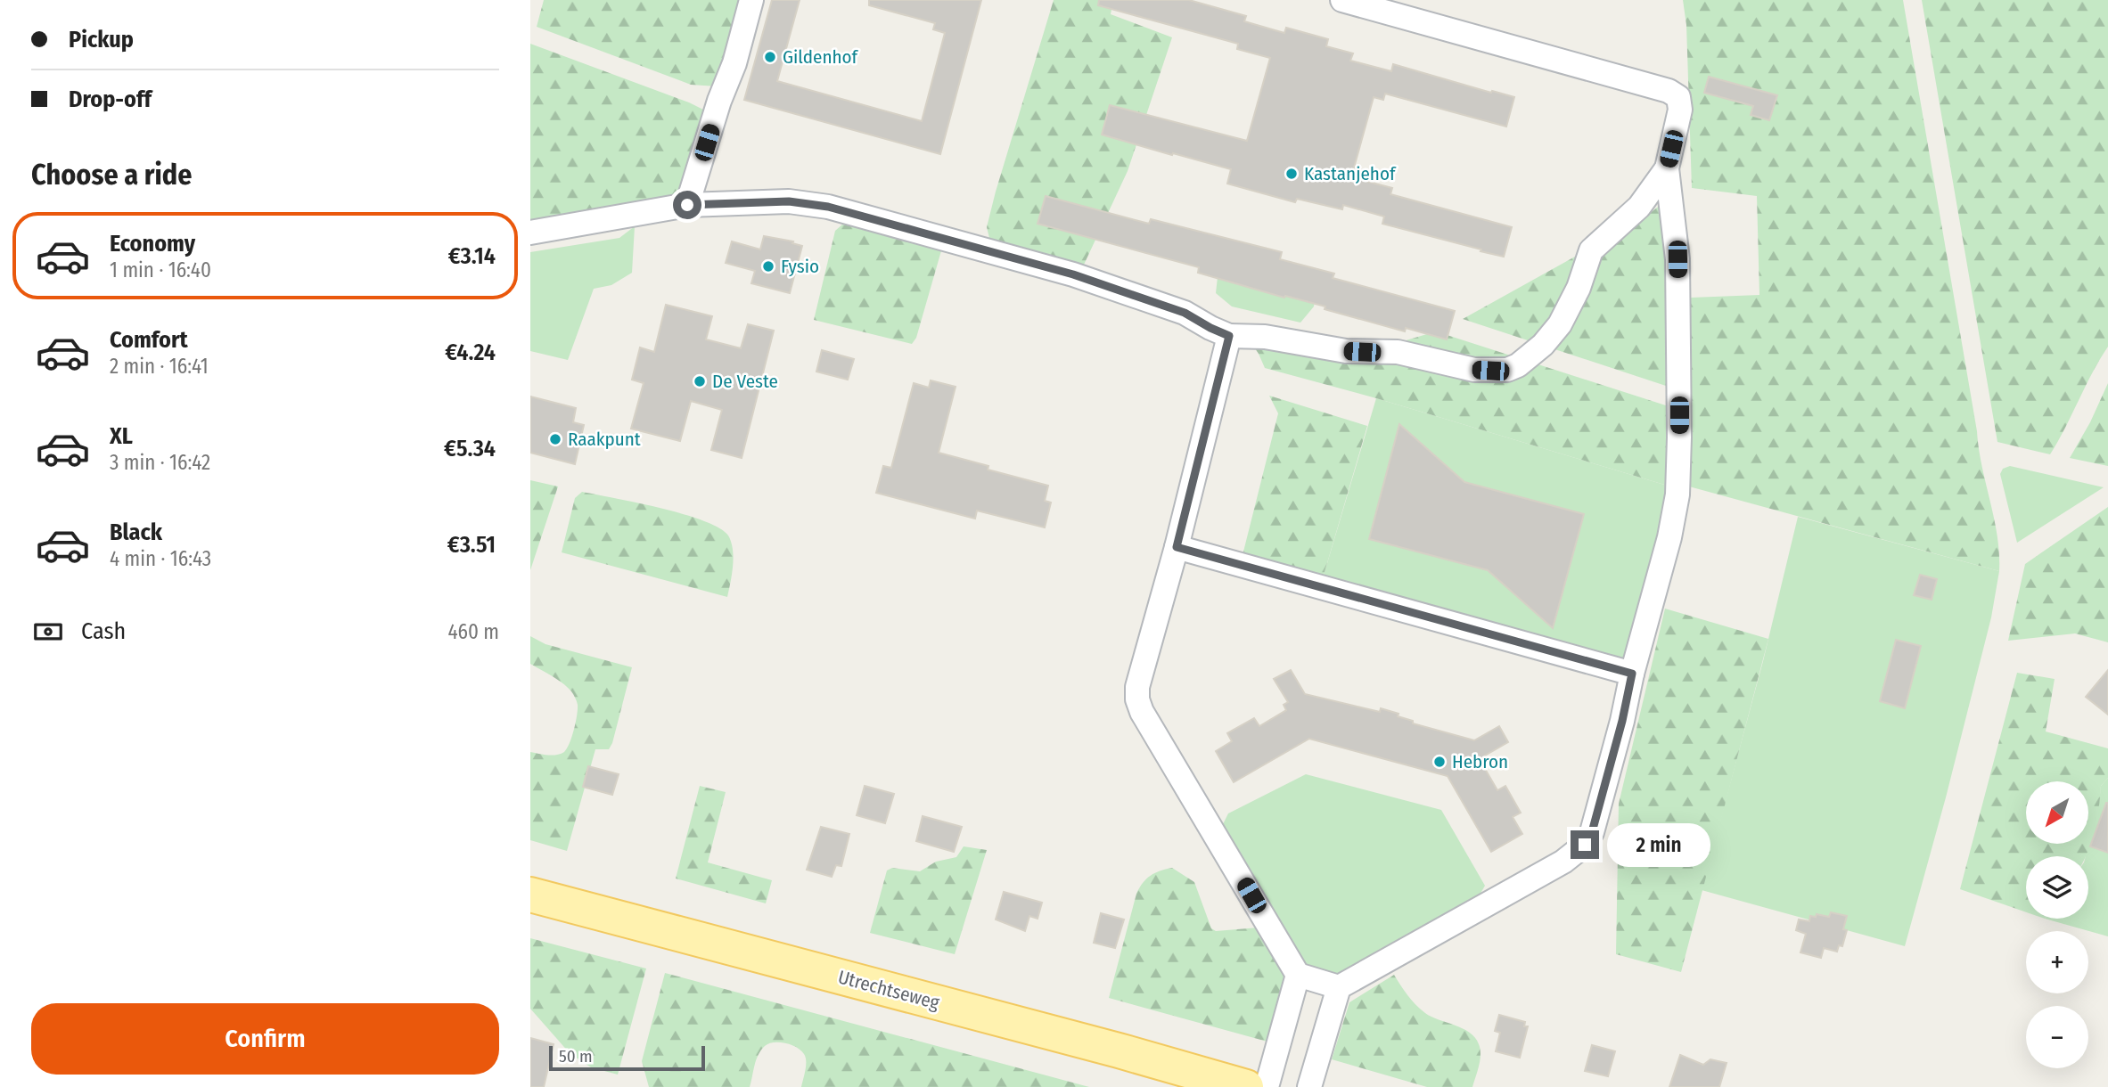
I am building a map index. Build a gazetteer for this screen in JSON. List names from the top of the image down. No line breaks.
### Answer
{"streets":{"main road":["Utrechtseweg"]},"places":["Gildenhof","Kastanjehof","Fysio","De Veste","Raakpunt","Hebron"],"scale_bar":"50 m","north":"bottom left","page":{"banner":["Pickup","Drop-off"],"heading":"Choose a ride","list":[{"name":"Economy","note":"1 min · 16:40","value":"€3.14"},{"name":"Comfort","note":"2 min · 16:41","value":"€4.24"},{"name":"XL","note":"3 min · 16:42","value":"€5.34"},{"name":"Black","note":"4 min · 16:43","value":"€3.51"}],"pay":["Cash","460 m"],"map_buttons":["+","−"],"bubble":"2 min","buttons":"Confirm","scale":"50 m"}}
